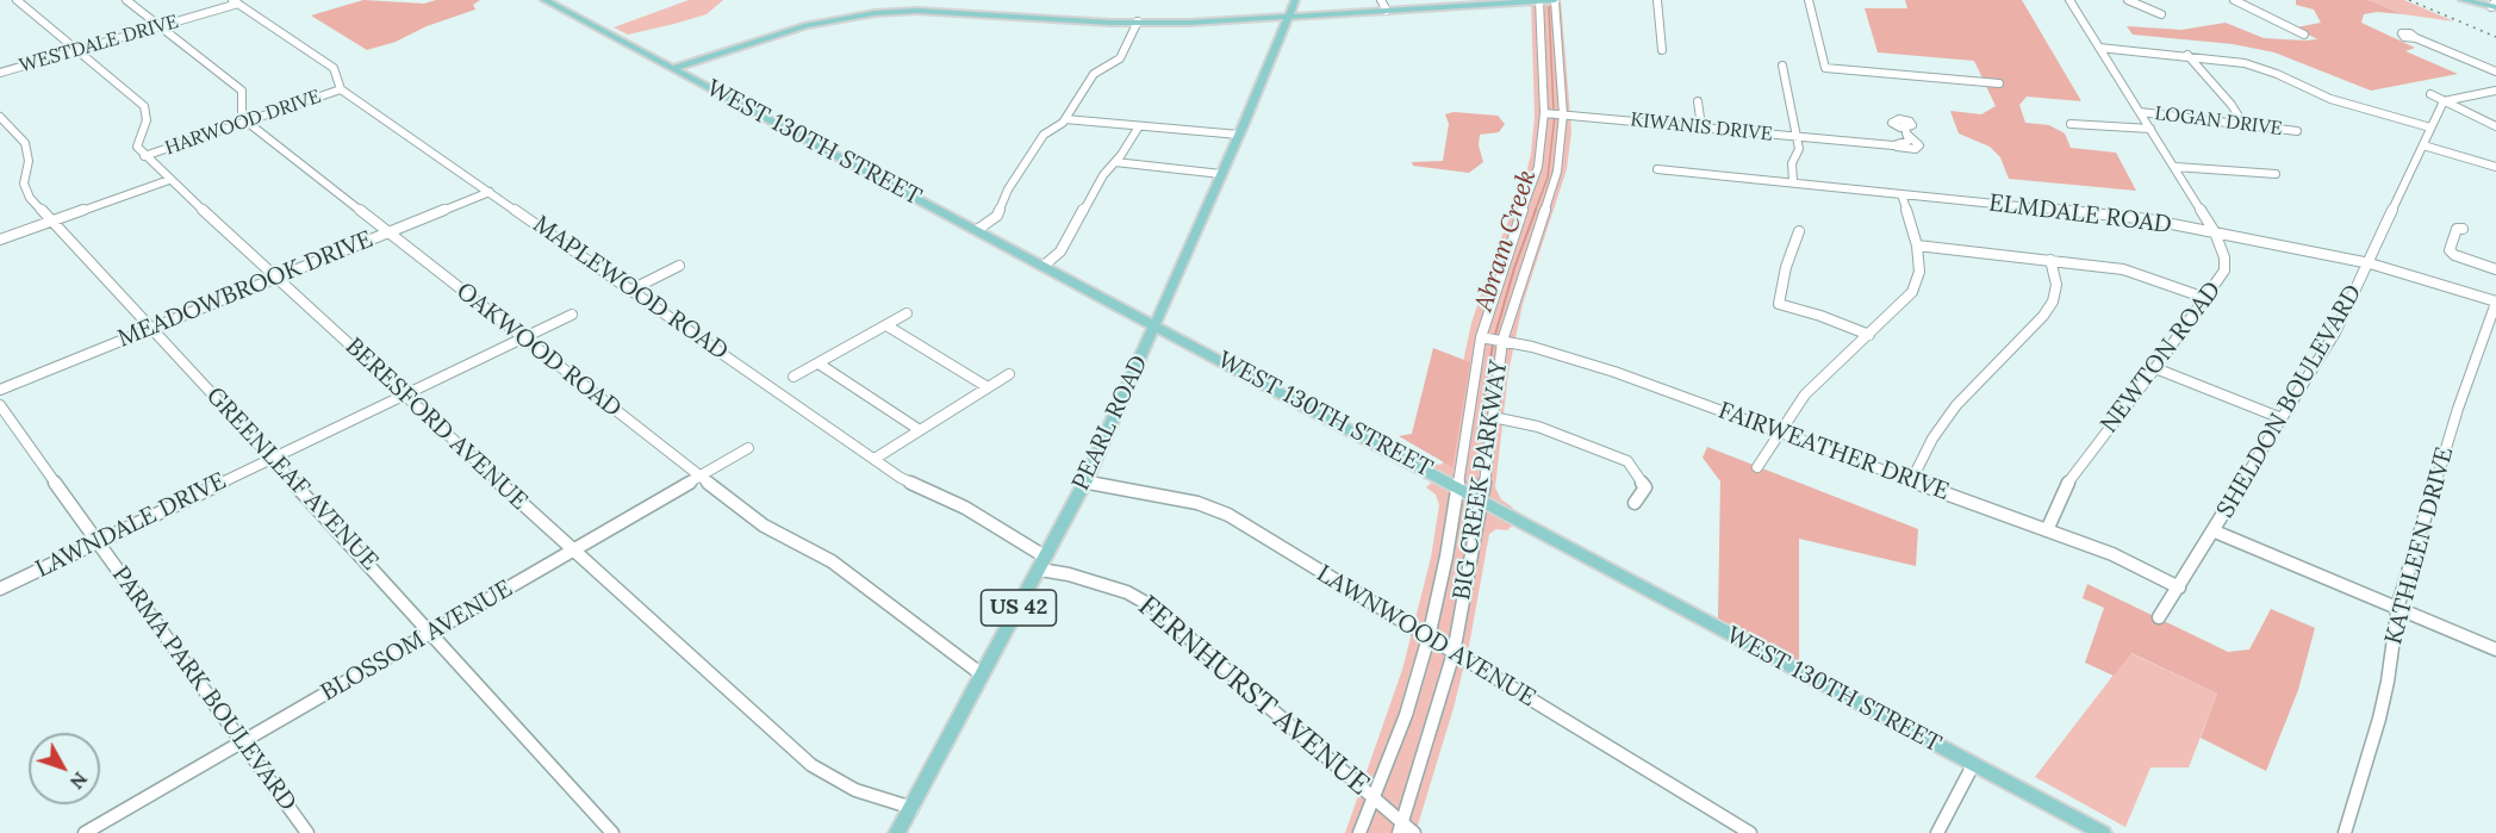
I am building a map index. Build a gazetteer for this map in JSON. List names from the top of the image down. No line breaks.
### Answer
{"streets":{"main road":["WEST 130TH STREET","PEARL ROAD","US 42"],"street":["WESTDALE DRIVE","LOGAN DRIVE","HARWOOD DRIVE","KIWANIS DRIVE","ELMDALE ROAD","MAPLEWOOD ROAD","MEADOWBROOK DRIVE","OAKWOOD ROAD","NEWTON ROAD","SHELDON BOULEVARD","BERESFORD AVENUE","FAIRWEATHER DRIVE","GREENLEAF AVENUE","BIG CREEK PARKWAY","LAWNDALE DRIVE","KATHLEEN DRIVE","LAWNWOOD AVENUE","BLOSSOM AVENUE","PARMA PARK BOULEVARD","FERNHURST AVENUE"]},"crossings":[["WESTDALE DRIVE","MAPLEWOOD ROAD"],["LOGAN DRIVE","NEWTON ROAD"],["HARWOOD DRIVE","MAPLEWOOD ROAD"],["HARWOOD DRIVE","OAKWOOD ROAD"],["HARWOOD DRIVE","BERESFORD AVENUE"],["KIWANIS DRIVE","BIG CREEK PARKWAY"],["WEST 130TH STREET","PEARL ROAD"],["WEST 130TH STREET","BIG CREEK PARKWAY"],["ELMDALE ROAD","NEWTON ROAD"],["ELMDALE ROAD","SHELDON BOULEVARD"],["ELMDALE ROAD","KATHLEEN DRIVE"],["MAPLEWOOD ROAD","MEADOWBROOK DRIVE"],["MAPLEWOOD ROAD","PEARL ROAD"],["MAPLEWOOD ROAD","FERNHURST AVENUE"],["MEADOWBROOK DRIVE","OAKWOOD ROAD"],["MEADOWBROOK DRIVE","BERESFORD AVENUE"],["MEADOWBROOK DRIVE","GREENLEAF AVENUE"],["OAKWOOD ROAD","PEARL ROAD"],["OAKWOOD ROAD","LAWNDALE DRIVE"],["OAKWOOD ROAD","BLOSSOM AVENUE"],["NEWTON ROAD","FAIRWEATHER DRIVE"],["SHELDON BOULEVARD","FAIRWEATHER DRIVE"],["PEARL ROAD","BERESFORD AVENUE"],["PEARL ROAD","LAWNWOOD AVENUE"],["PEARL ROAD","FERNHURST AVENUE"],["BERESFORD AVENUE","LAWNDALE DRIVE"],["BERESFORD AVENUE","BLOSSOM AVENUE"],["FAIRWEATHER DRIVE","BIG CREEK PARKWAY"],["GREENLEAF AVENUE","LAWNDALE DRIVE"],["GREENLEAF AVENUE","BLOSSOM AVENUE"],["BIG CREEK PARKWAY","LAWNWOOD AVENUE"],["BIG CREEK PARKWAY","FERNHURST AVENUE"],["LAWNDALE DRIVE","PARMA PARK BOULEVARD"],["BLOSSOM AVENUE","PARMA PARK BOULEVARD"]],"water":["Abram Creek"],"north":"bottom right"}
